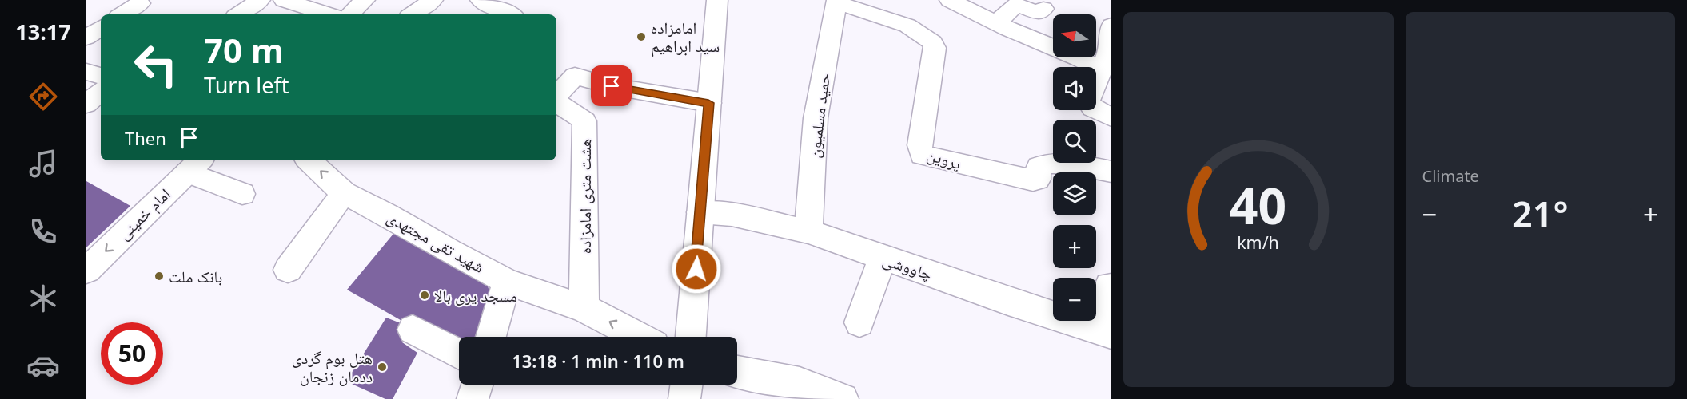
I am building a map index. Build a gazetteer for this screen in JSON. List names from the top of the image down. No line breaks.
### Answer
{"streets":{"street":["حمید مسلمیون","پروین","هشت متری امامزاده","امام خمینی","شهید تقی مجتهدی","چاووشی"]},"crossings":[["حمید مسلمیون","پروین"],["حمید مسلمیون","چاووشی"],["هشت متری امامزاده","شهید تقی مجتهدی"]],"one_way":["امام خمینی"],"places":["امامزاده سید ابراهیم","بانک ملت","مسجد یری بالا","هتل بوم گردی ددمان زنجان"],"north":"left","page":{"tabs":"13:17","tile":"Climate","map_buttons":["+","−"],"turn":["70 m","Turn left"],"then":"Then","heat":["−","21°","+"],"limit":"50","trip":"13:18 · 1 min · 110 m","gauge":["40","km/h"]}}
